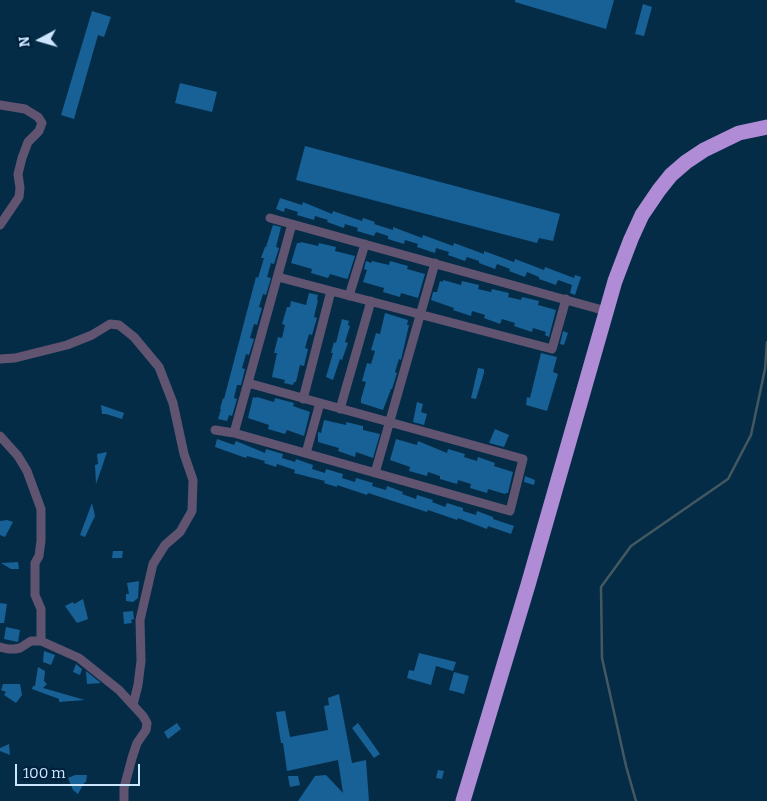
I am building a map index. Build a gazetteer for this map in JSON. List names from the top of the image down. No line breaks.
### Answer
{"scale_bar":"100 m","north":"left"}
